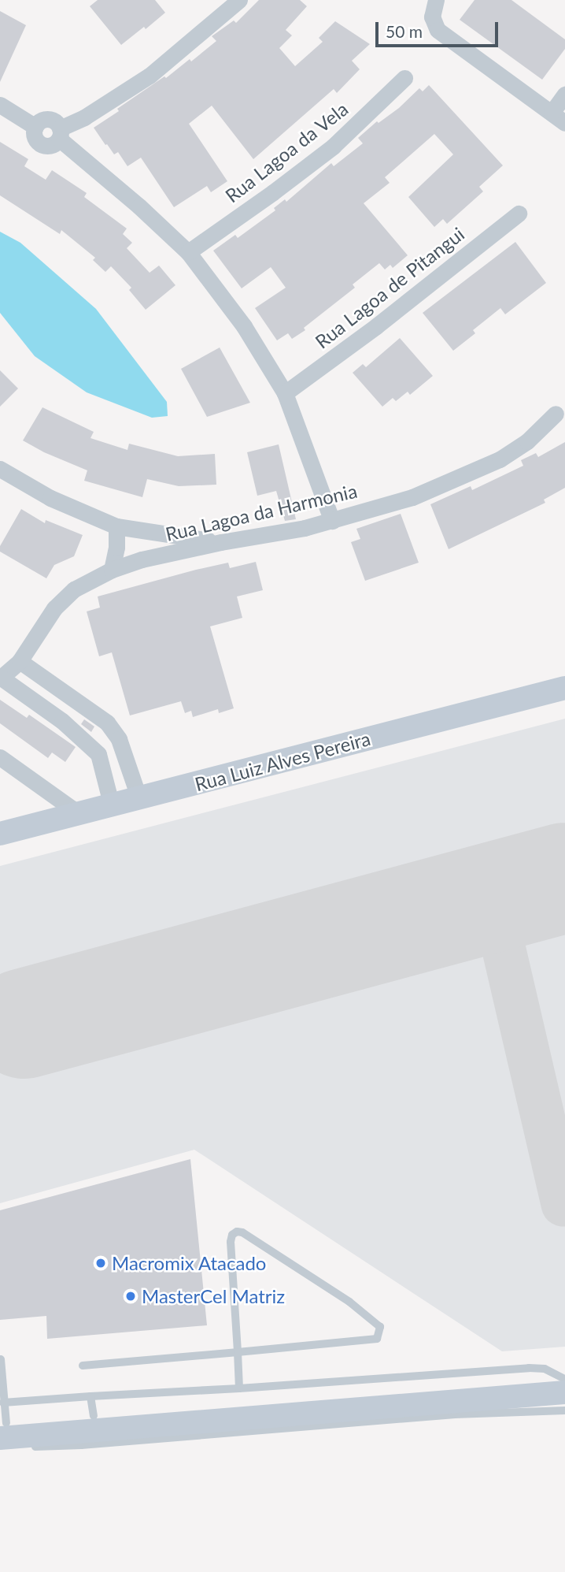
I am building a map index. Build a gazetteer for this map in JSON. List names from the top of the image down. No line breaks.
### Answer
{"streets":{"main road":["Rua Luiz Alves Pereira"],"street":["Rua Lagoa da Vela","Rua Lagoa de Pitangui","Rua Lagoa da Harmonia"]},"places":["Macromix Atacado","MasterCel Matriz"],"scale_bar":"50 m"}
